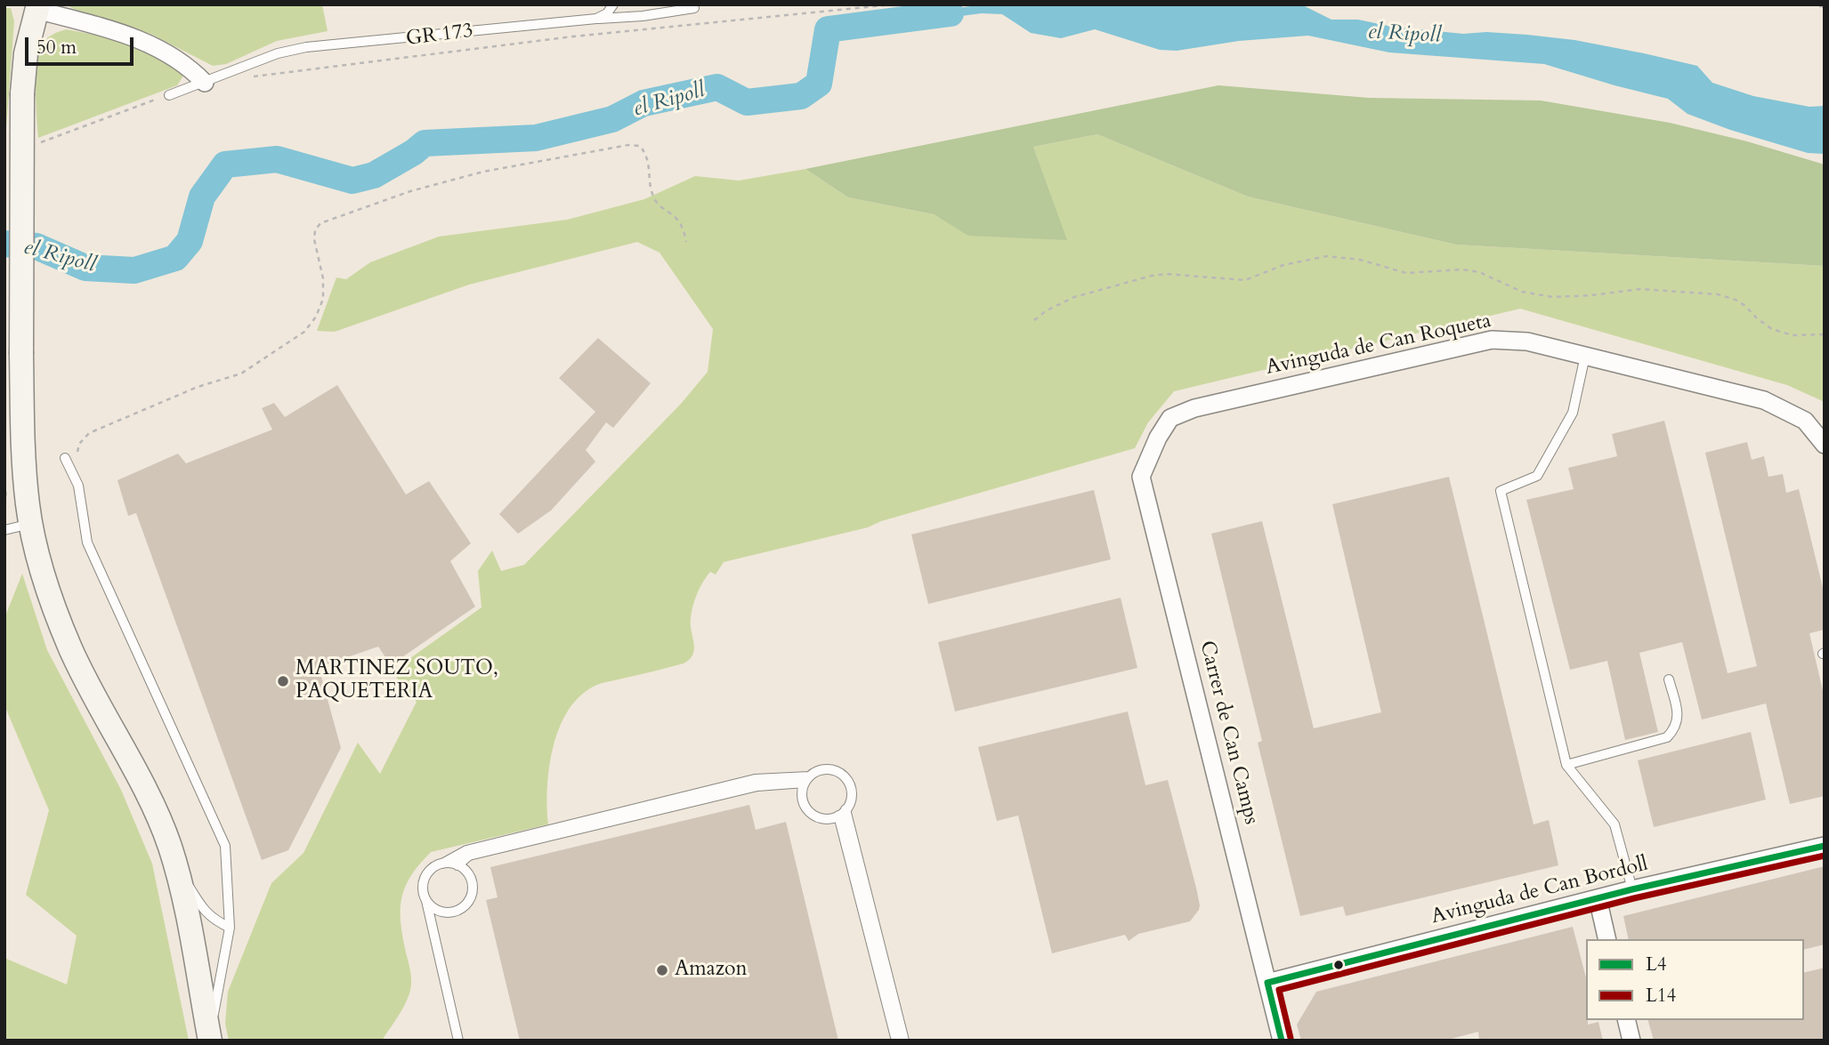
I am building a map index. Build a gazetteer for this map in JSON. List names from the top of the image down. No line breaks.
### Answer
{"streets":{"street":["Avinguda de Can Roqueta","Carrer de Can Camps","Avinguda de Can Bordoll"],"path":["GR 173"]},"crossings":[["Avinguda de Can Roqueta","Carrer de Can Camps"],["Carrer de Can Camps","Avinguda de Can Bordoll"]],"water":["el Ripoll"],"places":["MARTINEZ SOUTO, PAQUETERIA","Amazon"],"lines":["transit line L4","transit line L14"],"legend":["L4","L14"],"scale_bar":"50 m"}
